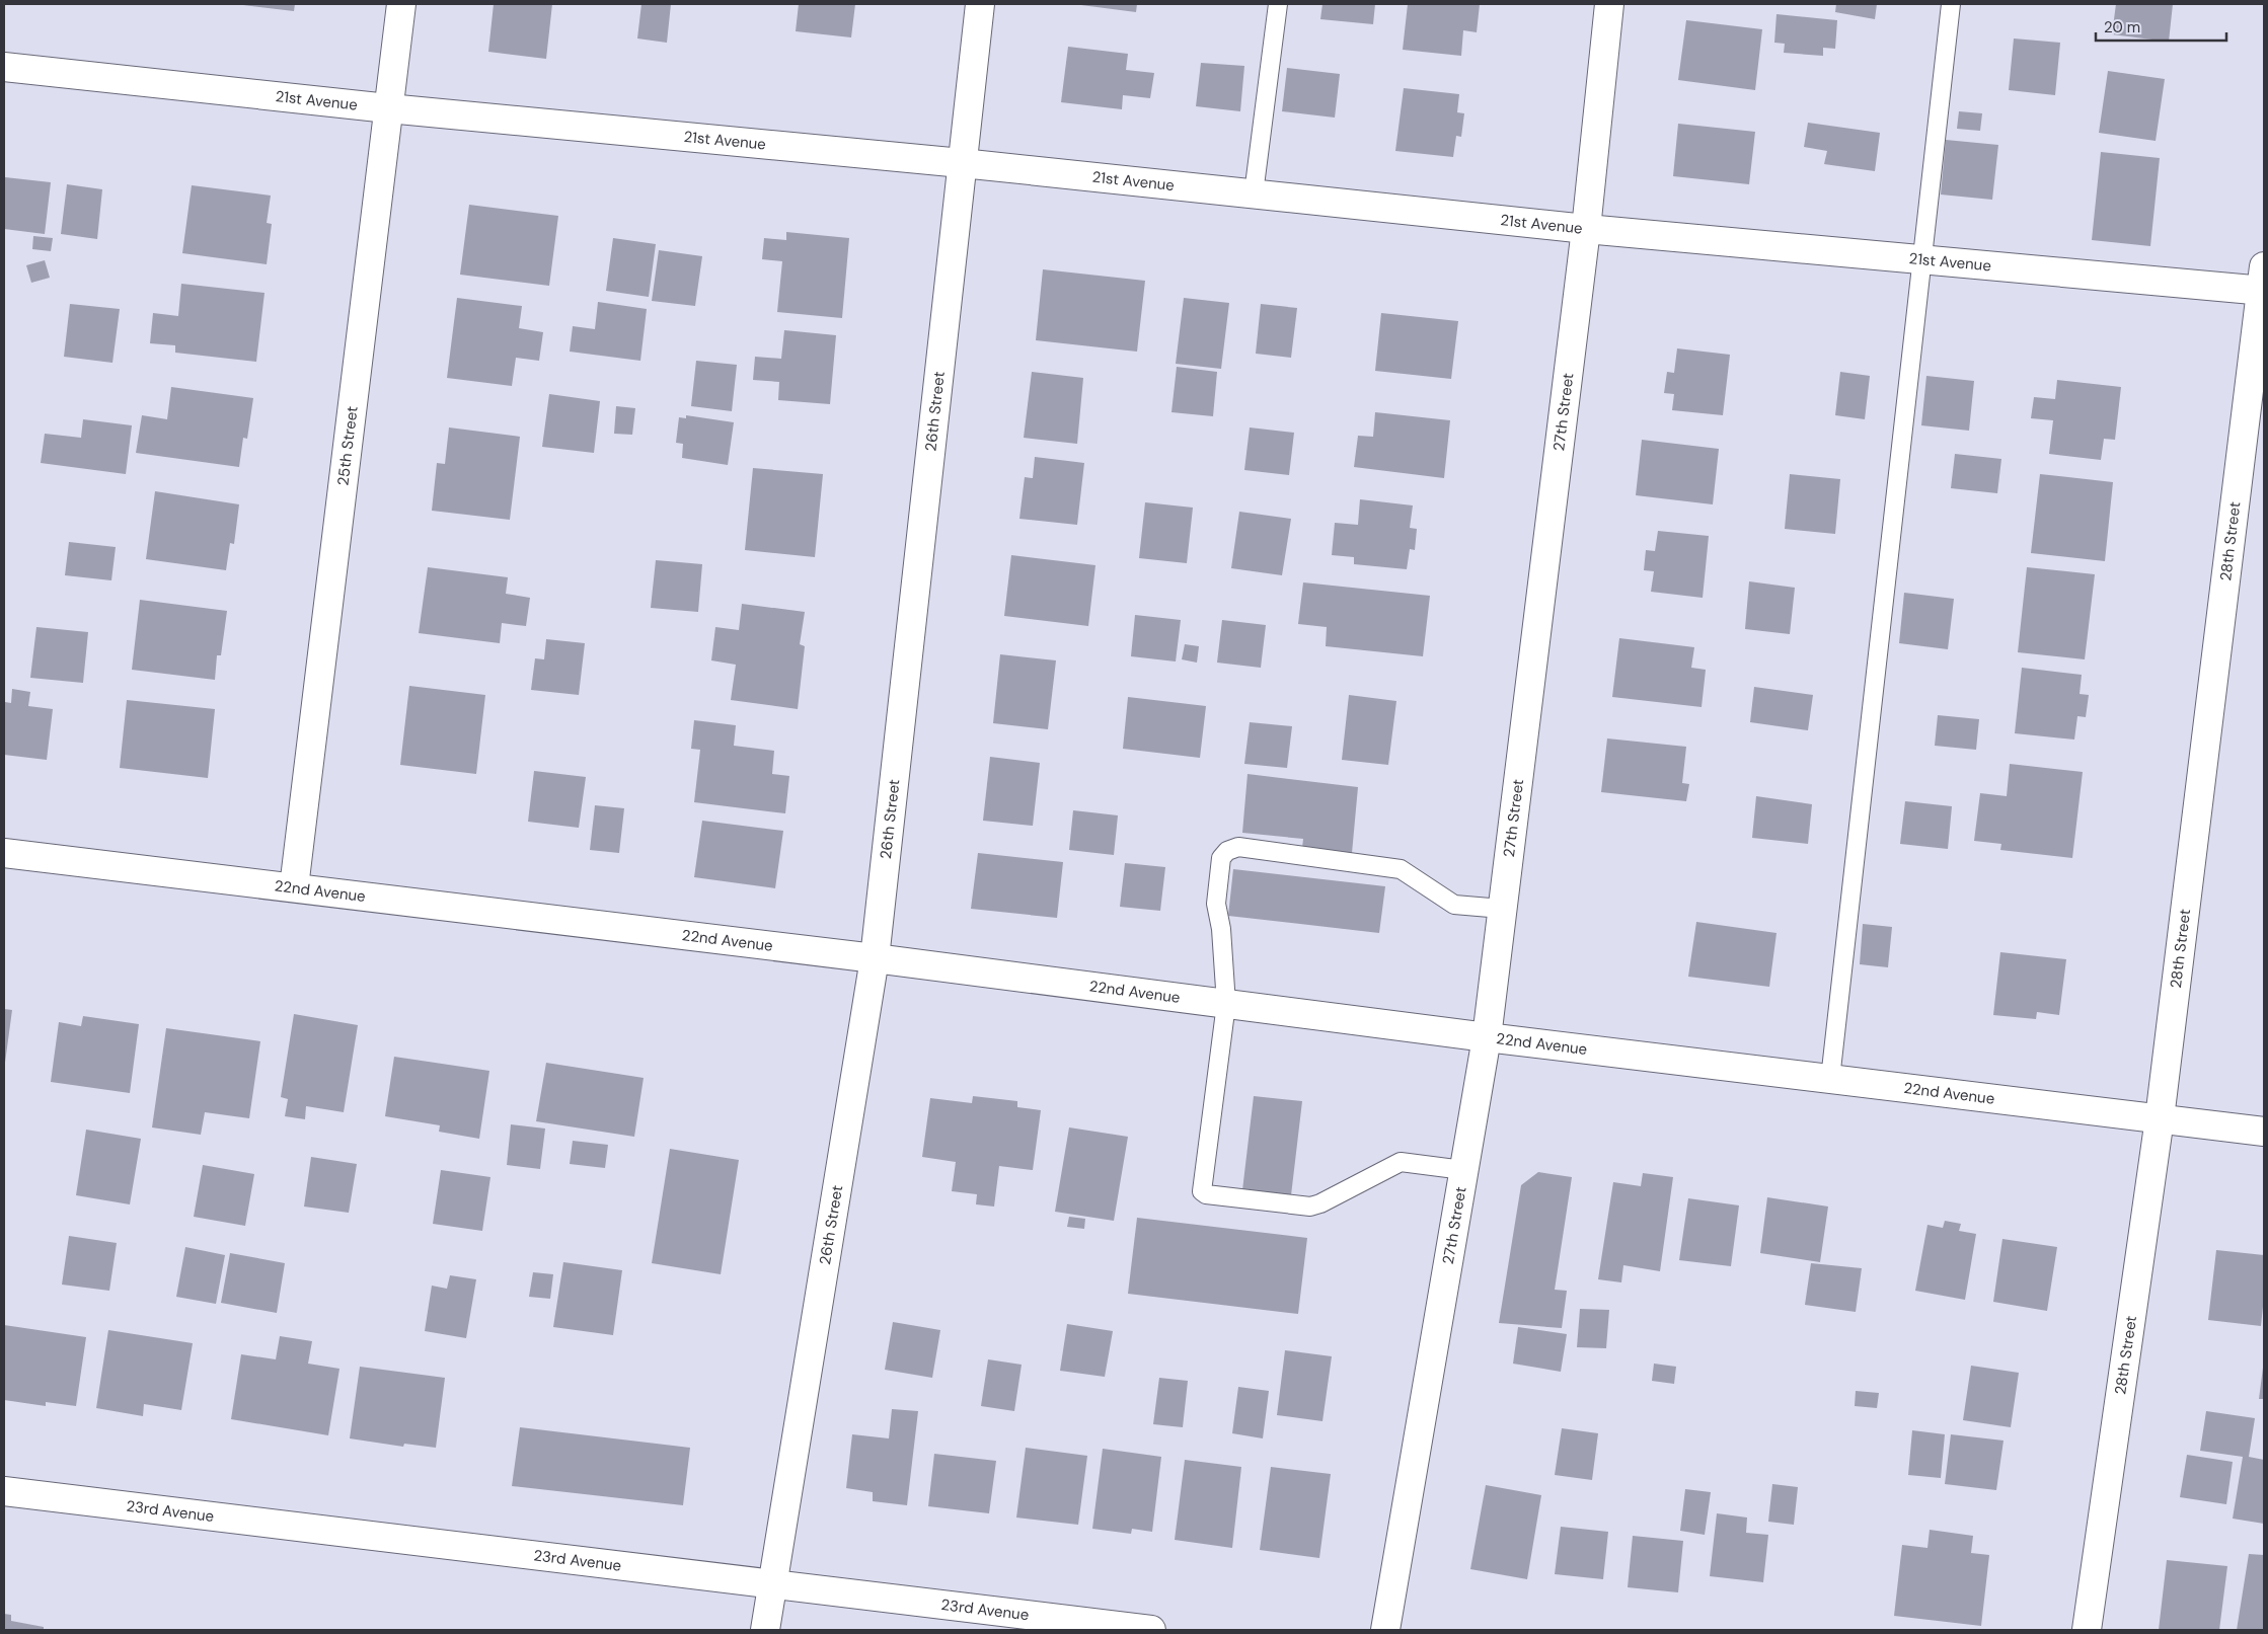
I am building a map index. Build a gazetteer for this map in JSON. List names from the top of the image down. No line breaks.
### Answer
{"streets":{"street":["21st Avenue","26th Street","27th Street","25th Street","28th Street","22nd Avenue","23rd Avenue"]},"crossings":[["21st Avenue","26th Street"],["21st Avenue","27th Street"],["21st Avenue","25th Street"],["21st Avenue","28th Street"],["26th Street","22nd Avenue"],["26th Street","23rd Avenue"],["27th Street","22nd Avenue"],["25th Street","22nd Avenue"],["28th Street","22nd Avenue"]],"scale_bar":"20 m"}
